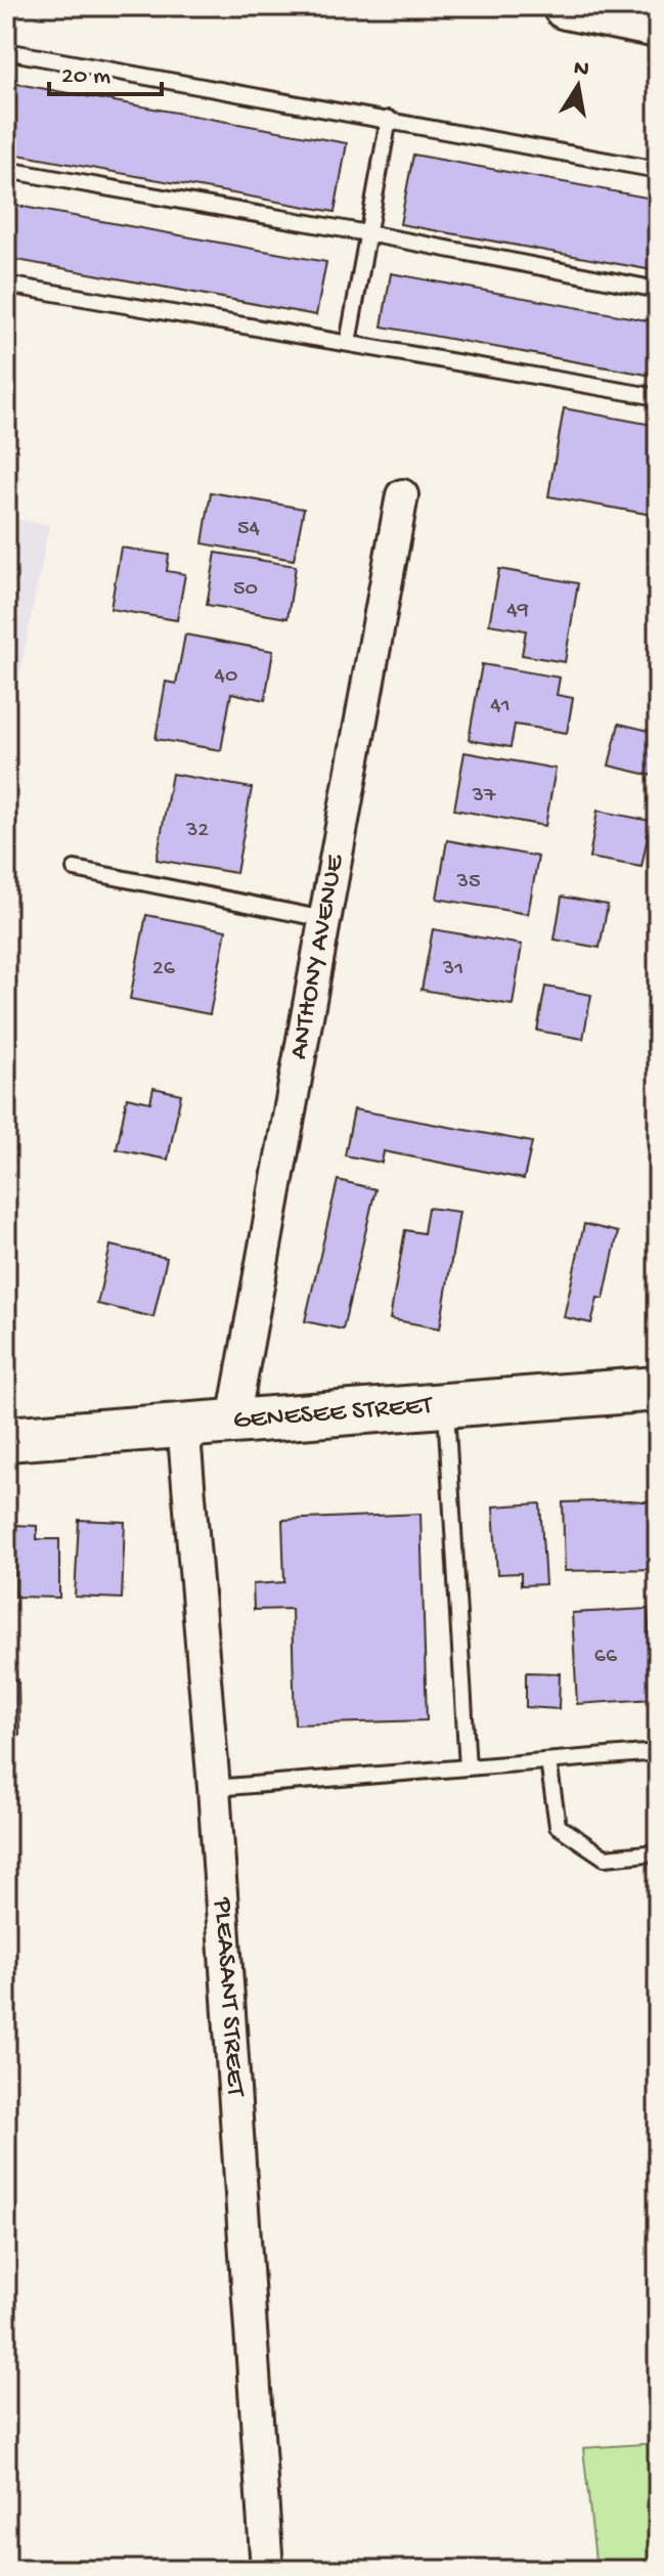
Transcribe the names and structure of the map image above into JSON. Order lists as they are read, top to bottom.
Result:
{
  "streets": {
    "main road": ["GENESEE STREET"],
    "street": ["ANTHONY AVENUE", "PLEASANT STREET"]
  },
  "crossings": [
    ["ANTHONY AVENUE", "GENESEE STREET"],
    ["GENESEE STREET", "PLEASANT STREET"]
  ],
  "house_numbers": [
    "54",
    "50",
    "49",
    "40",
    "41",
    "37",
    "32",
    "35",
    "26",
    "31",
    "66"
  ],
  "scale_bar": "20 m",
  "north": "top"
}
